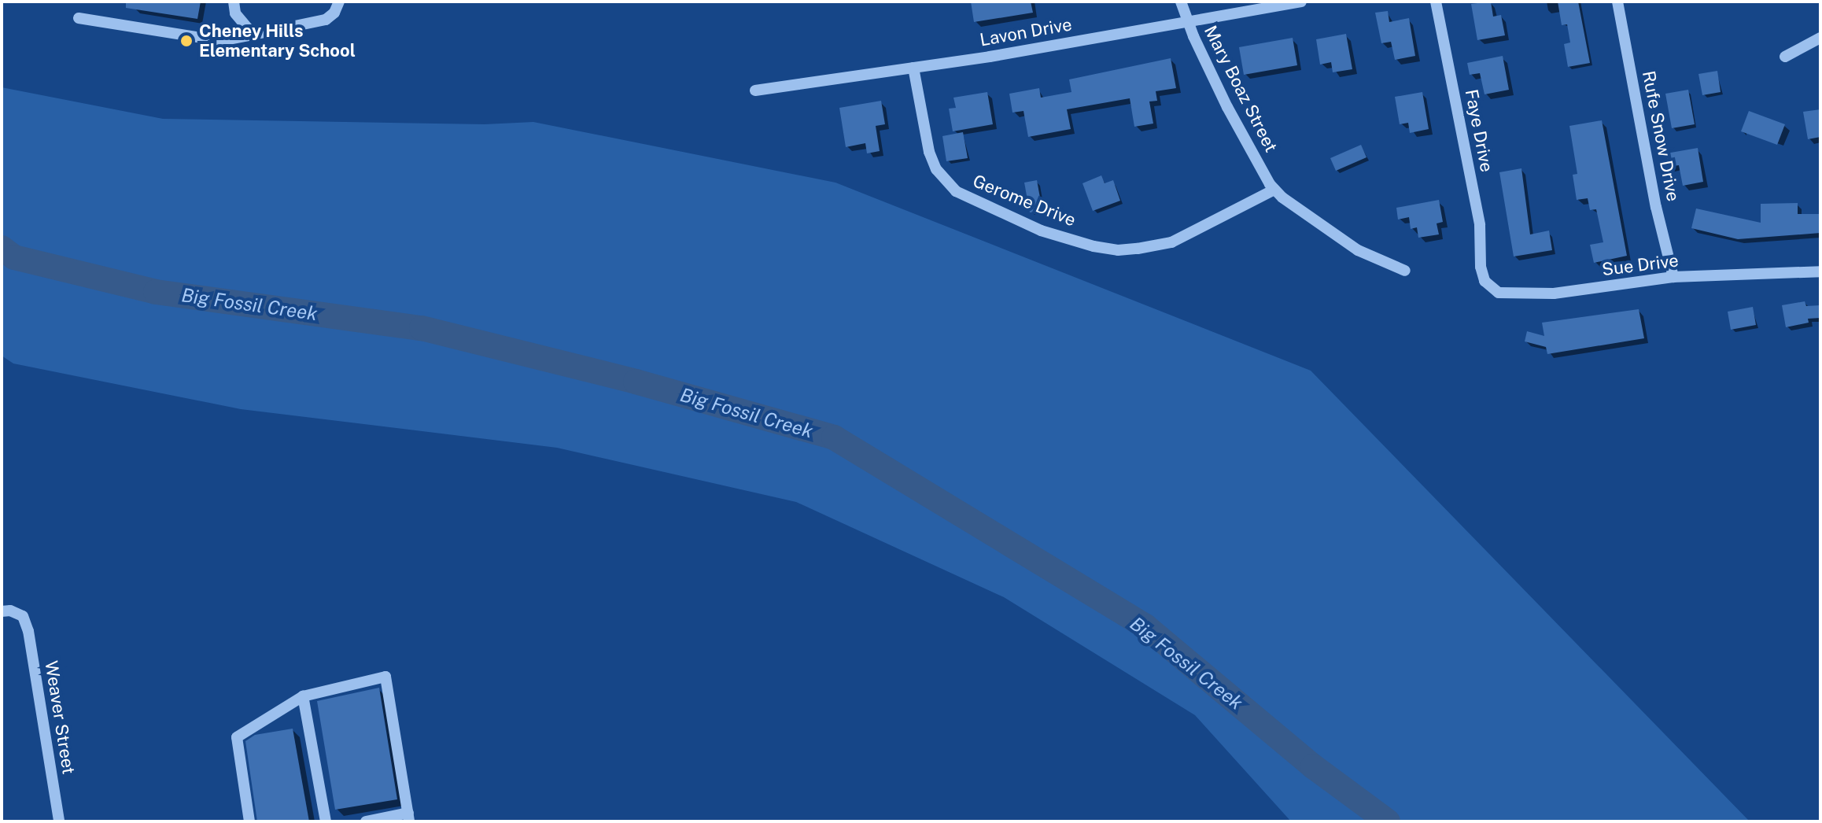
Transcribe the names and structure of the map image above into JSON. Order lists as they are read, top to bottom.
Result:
{
  "streets": {
    "street": [
      "Lavon Drive",
      "Mary Boaz Street",
      "Faye Drive",
      "Rufe Snow Drive",
      "Gerome Drive",
      "Sue Drive",
      "Weaver Street"
    ]
  },
  "crossings": [
    ["Lavon Drive", "Mary Boaz Street"],
    ["Lavon Drive", "Gerome Drive"],
    ["Mary Boaz Street", "Gerome Drive"],
    ["Faye Drive", "Sue Drive"],
    ["Rufe Snow Drive", "Sue Drive"]
  ],
  "water": ["Big Fossil Creek"],
  "places": ["Cheney Hills Elementary School"]
}
